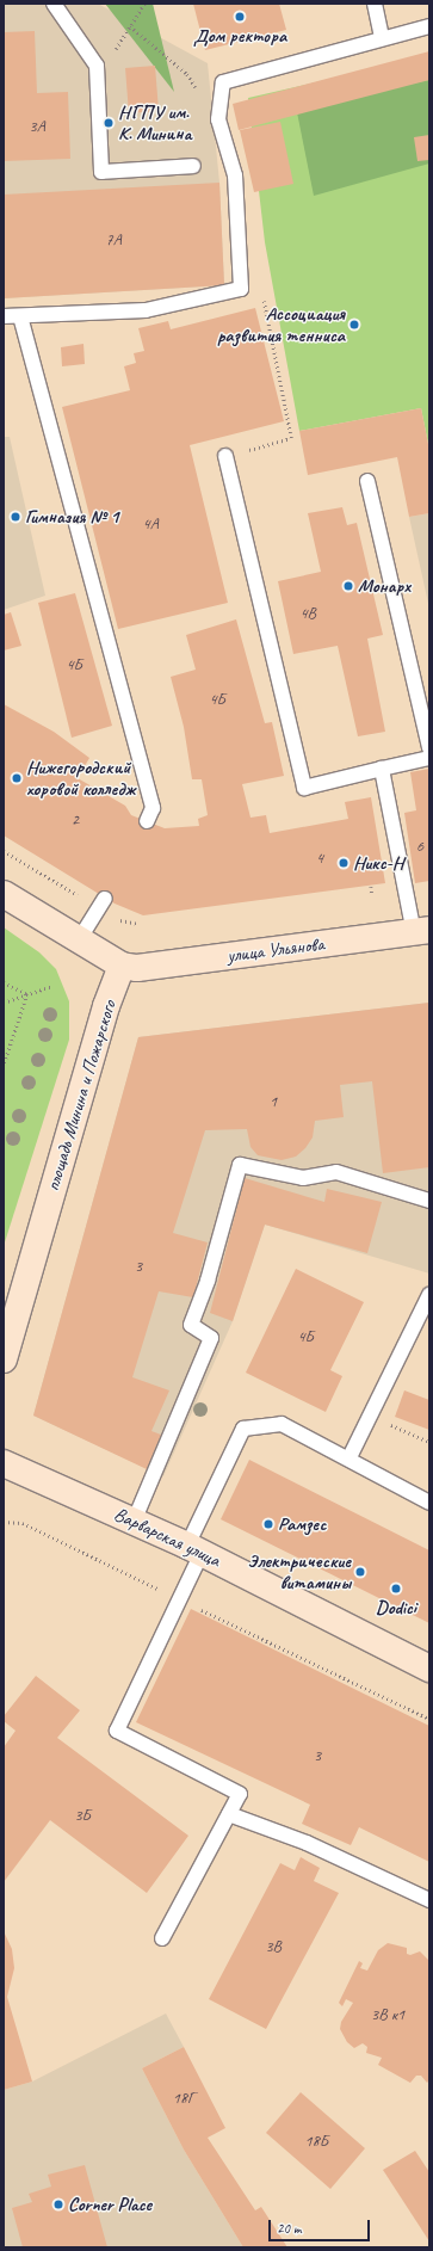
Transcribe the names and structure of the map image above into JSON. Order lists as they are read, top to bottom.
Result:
{
  "streets": {
    "street": ["улица Ульянова", "площадь Минина и Пожарского", "Варварская улица"]
  },
  "crossings": [
    ["улица Ульянова", "площадь Минина и Пожарского"]
  ],
  "places": [
    "Дом ректора",
    "НГПУ им. К. Минина",
    "Ассоциация развития тенниса",
    "Гимназия № 1",
    "Монарх",
    "Нижегородский хоровой колледж",
    "Никс-Н",
    "Рамзес",
    "Электрические витамины",
    "Dodici",
    "Corner Place"
  ],
  "house_numbers": [
    "3А",
    "7А",
    "4А",
    "4В",
    "4Б",
    "4Б",
    "2",
    "6",
    "4",
    "1",
    "3",
    "4Б",
    "3",
    "3Б",
    "3В",
    "3В к1",
    "18Г",
    "18Б"
  ],
  "scale_bar": "20 m"
}
